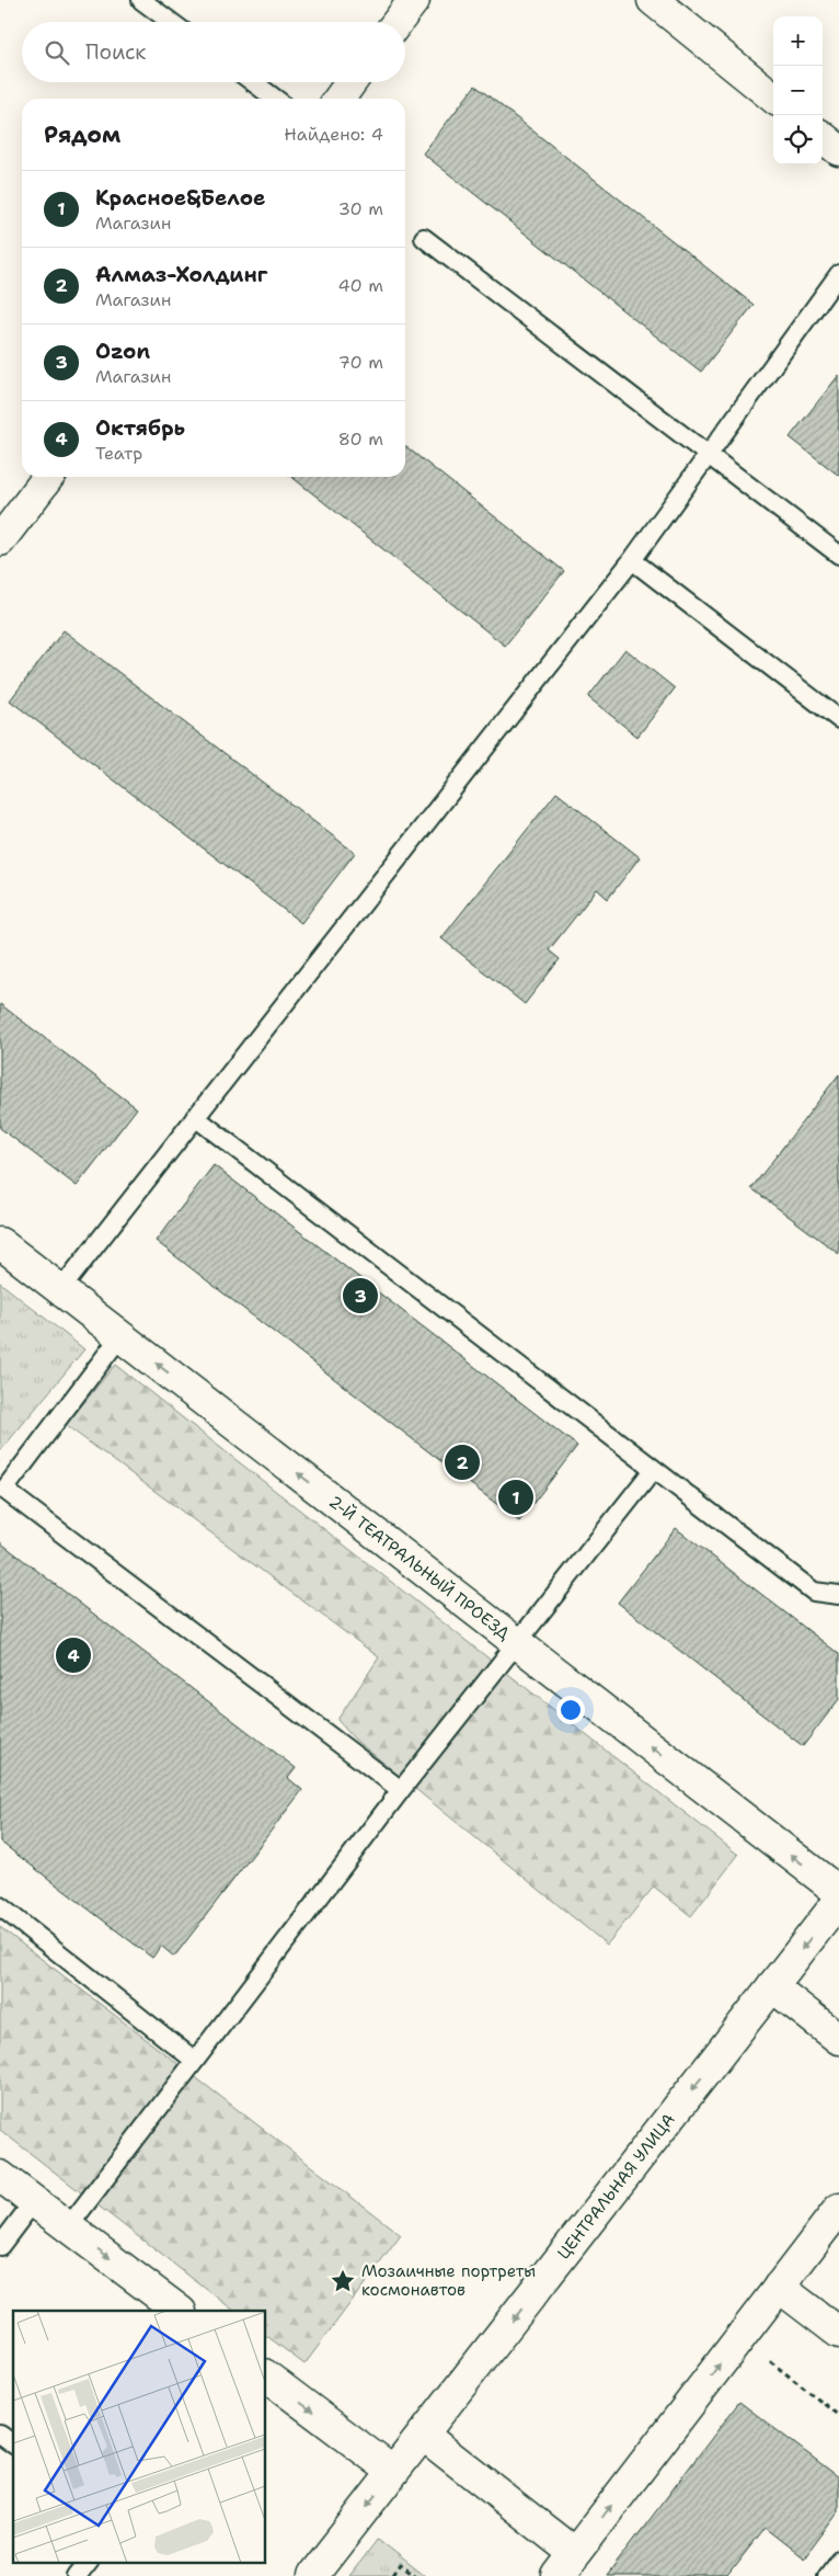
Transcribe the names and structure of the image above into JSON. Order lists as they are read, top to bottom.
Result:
{
  "streets": {
    "street": ["2-Й ТЕАТРАЛЬНЫЙ ПРОЕЗД", "ЦЕНТРАЛЬНАЯ УЛИЦА"]
  },
  "one_way": ["2-Й ТЕАТРАЛЬНЫЙ ПРОЕЗД"],
  "places": {
    "place": ["Мозаичные портреты космонавтов"]
  },
  "page": {
    "map_buttons": ["+", "−"],
    "search": "Поиск",
    "heading": ["Рядом", "Найдено: 4"],
    "list": [
      {
        "mark": "1",
        "name": "Красное&Белое",
        "note": "Магазин",
        "value": "30 m"
      },
      {
        "mark": "2",
        "name": "Алмаз-Холдинг",
        "note": "Магазин",
        "value": "40 m"
      },
      {
        "mark": "3",
        "name": "Ozon",
        "note": "Магазин",
        "value": "70 m"
      },
      {
        "mark": "4",
        "name": "Октябрь",
        "note": "Театр",
        "value": "80 m"
      }
    ],
    "pins": [
      "3",
      "2",
      "1",
      "4"
    ]
  }
}
